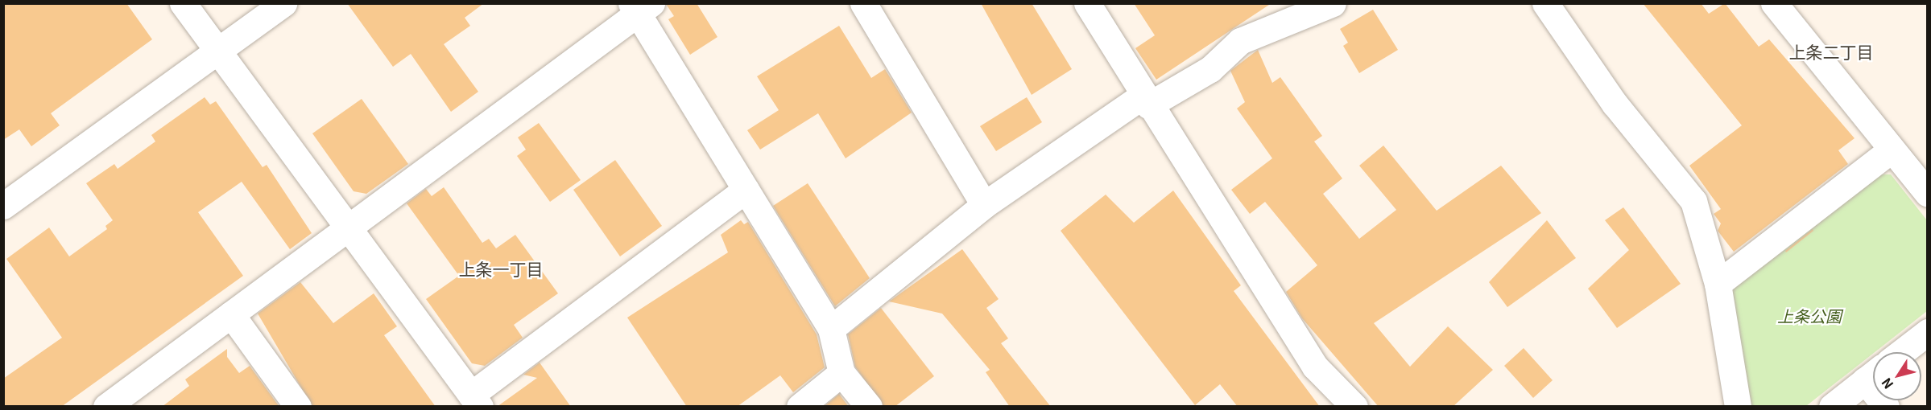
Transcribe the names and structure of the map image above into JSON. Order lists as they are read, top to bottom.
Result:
{
  "districts": ["上条二丁目", "上条一丁目"],
  "parks": ["上条公園"],
  "north": "bottom left"
}
